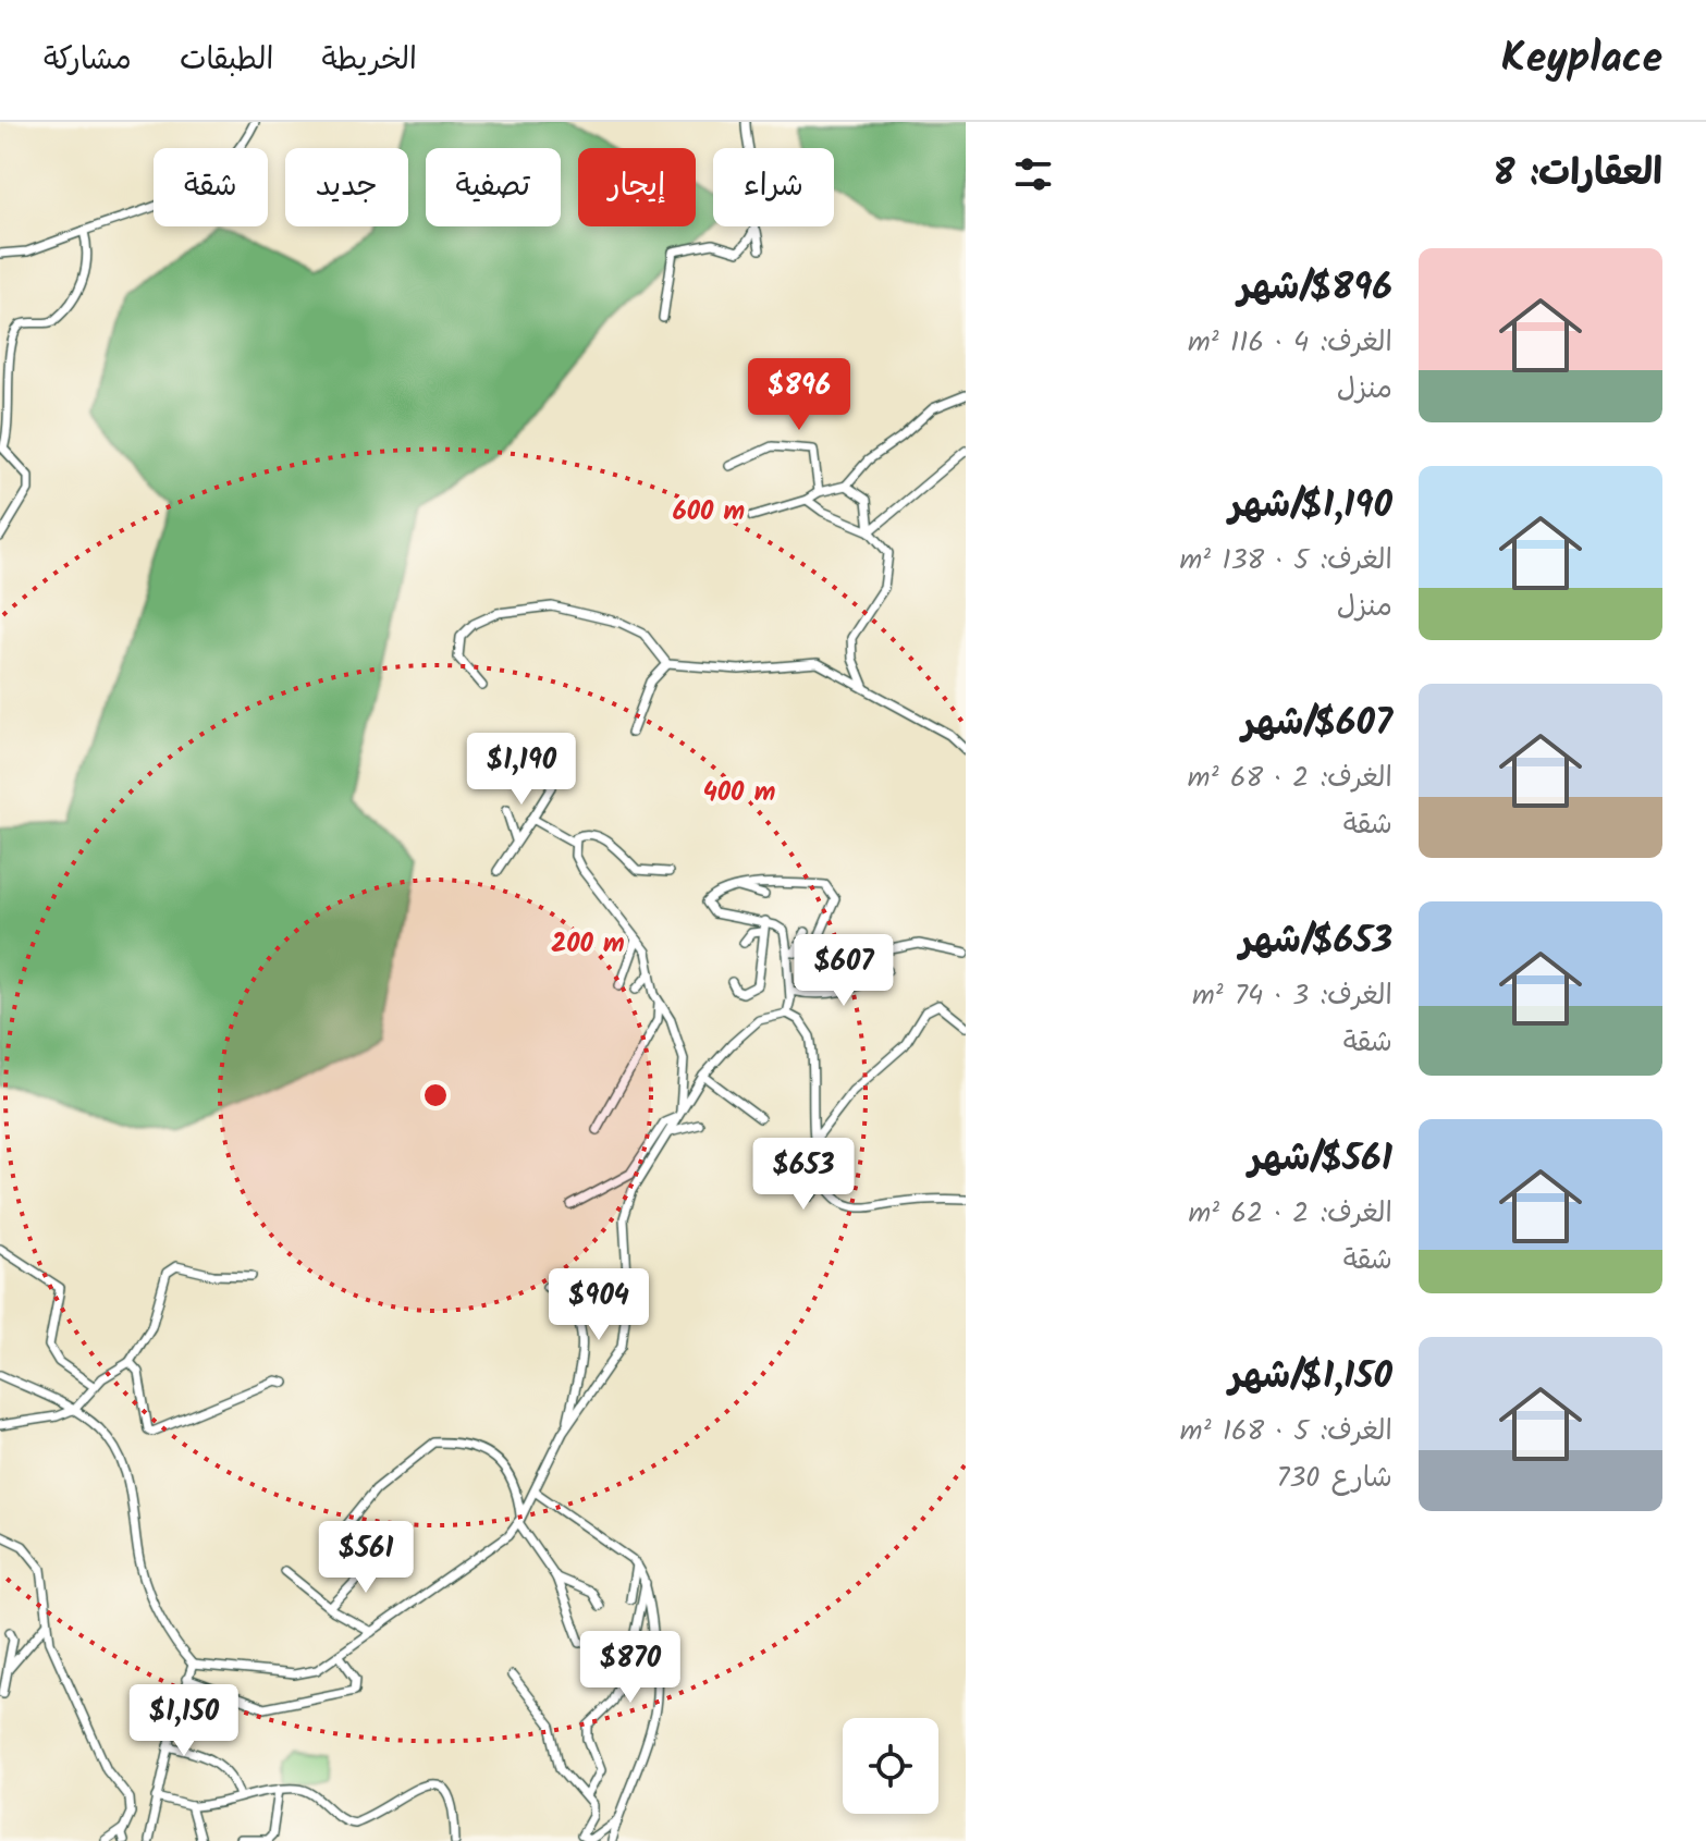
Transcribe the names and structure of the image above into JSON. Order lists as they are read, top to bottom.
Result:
{
  "page": {
    "header": "Keyplace",
    "nav": ["الخريطة", "الطبقات", "مشاركة"],
    "heading": "العقارات: 8",
    "chip": [
      "شراء",
      "إيجار",
      "تصفية",
      "جديد",
      "شقة"
    ],
    "list": [
      {
        "name": "$896/شهر",
        "note": "الغرف: 4 · 116 m² · منزل"
      },
      {
        "name": "$1,190/شهر",
        "note": "الغرف: 5 · 138 m² · منزل"
      },
      {
        "name": "$607/شهر",
        "note": "الغرف: 2 · 68 m² · شقة"
      },
      {
        "name": "$653/شهر",
        "note": "الغرف: 3 · 74 m² · شقة"
      },
      {
        "name": "$561/شهر",
        "note": "الغرف: 2 · 62 m² · شقة"
      },
      {
        "name": "$1,150/شهر",
        "note": "الغرف: 5 · 168 m² · شارع 730"
      }
    ],
    "price": [
      "$896",
      "$1,190",
      "$607",
      "$653",
      "$904",
      "$561",
      "$870",
      "$1,150"
    ]
  },
  "rings": ["600 m", "400 m", "200 m"]
}
